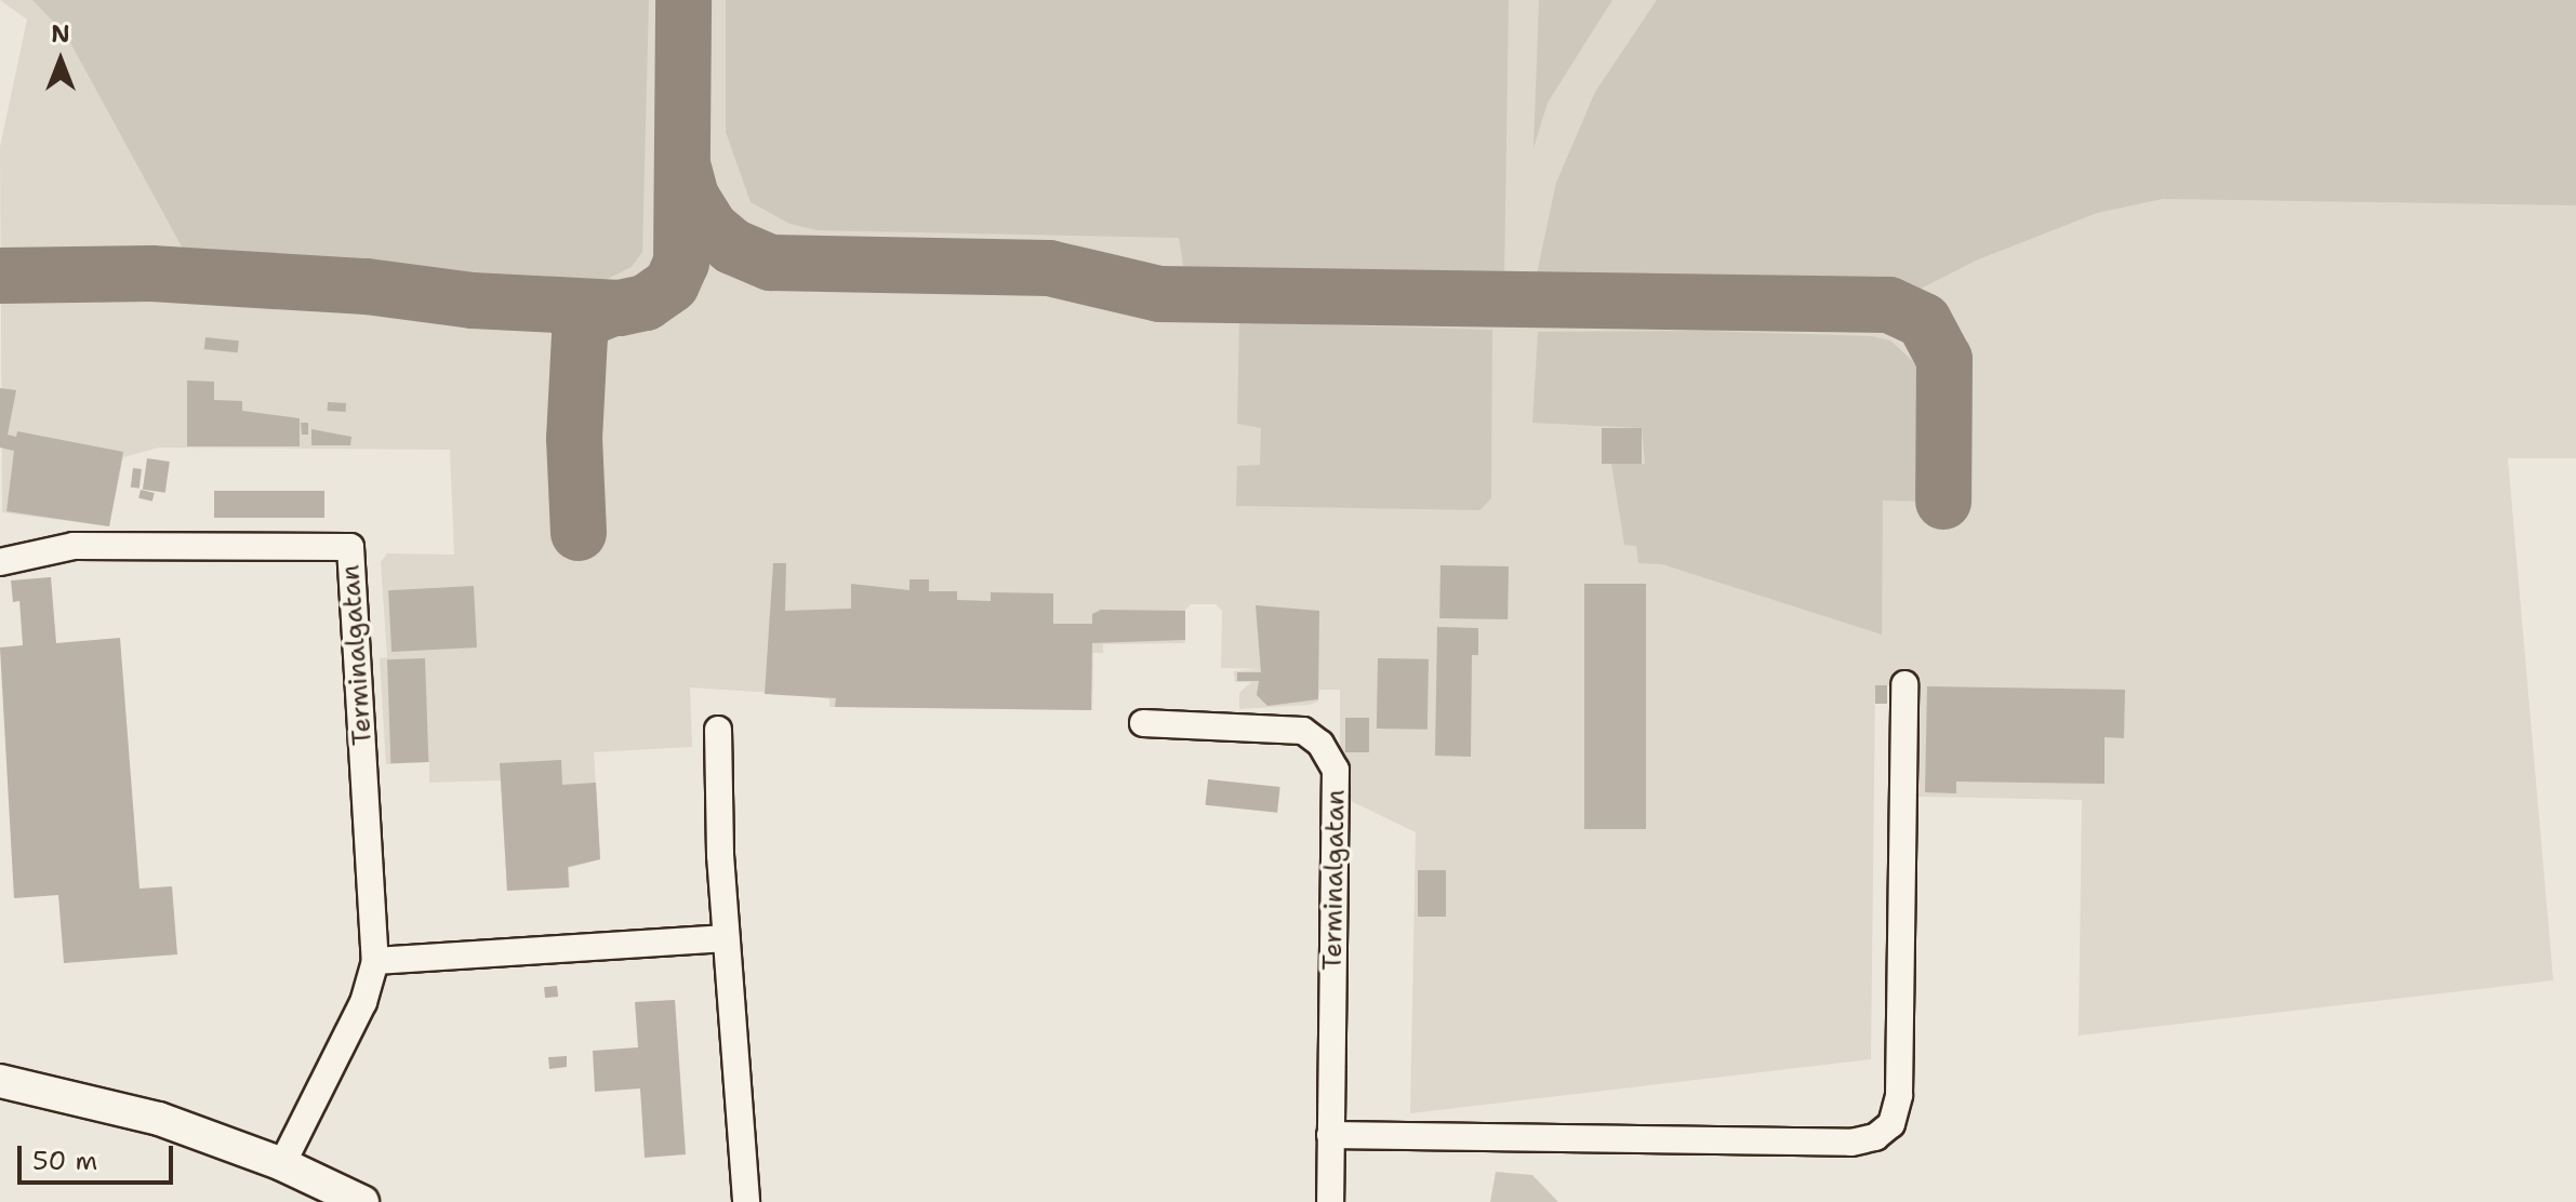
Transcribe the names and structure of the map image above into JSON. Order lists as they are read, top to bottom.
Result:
{
  "streets": {
    "street": ["Terminalgatan"]
  },
  "scale_bar": "50 m",
  "north": "top"
}
